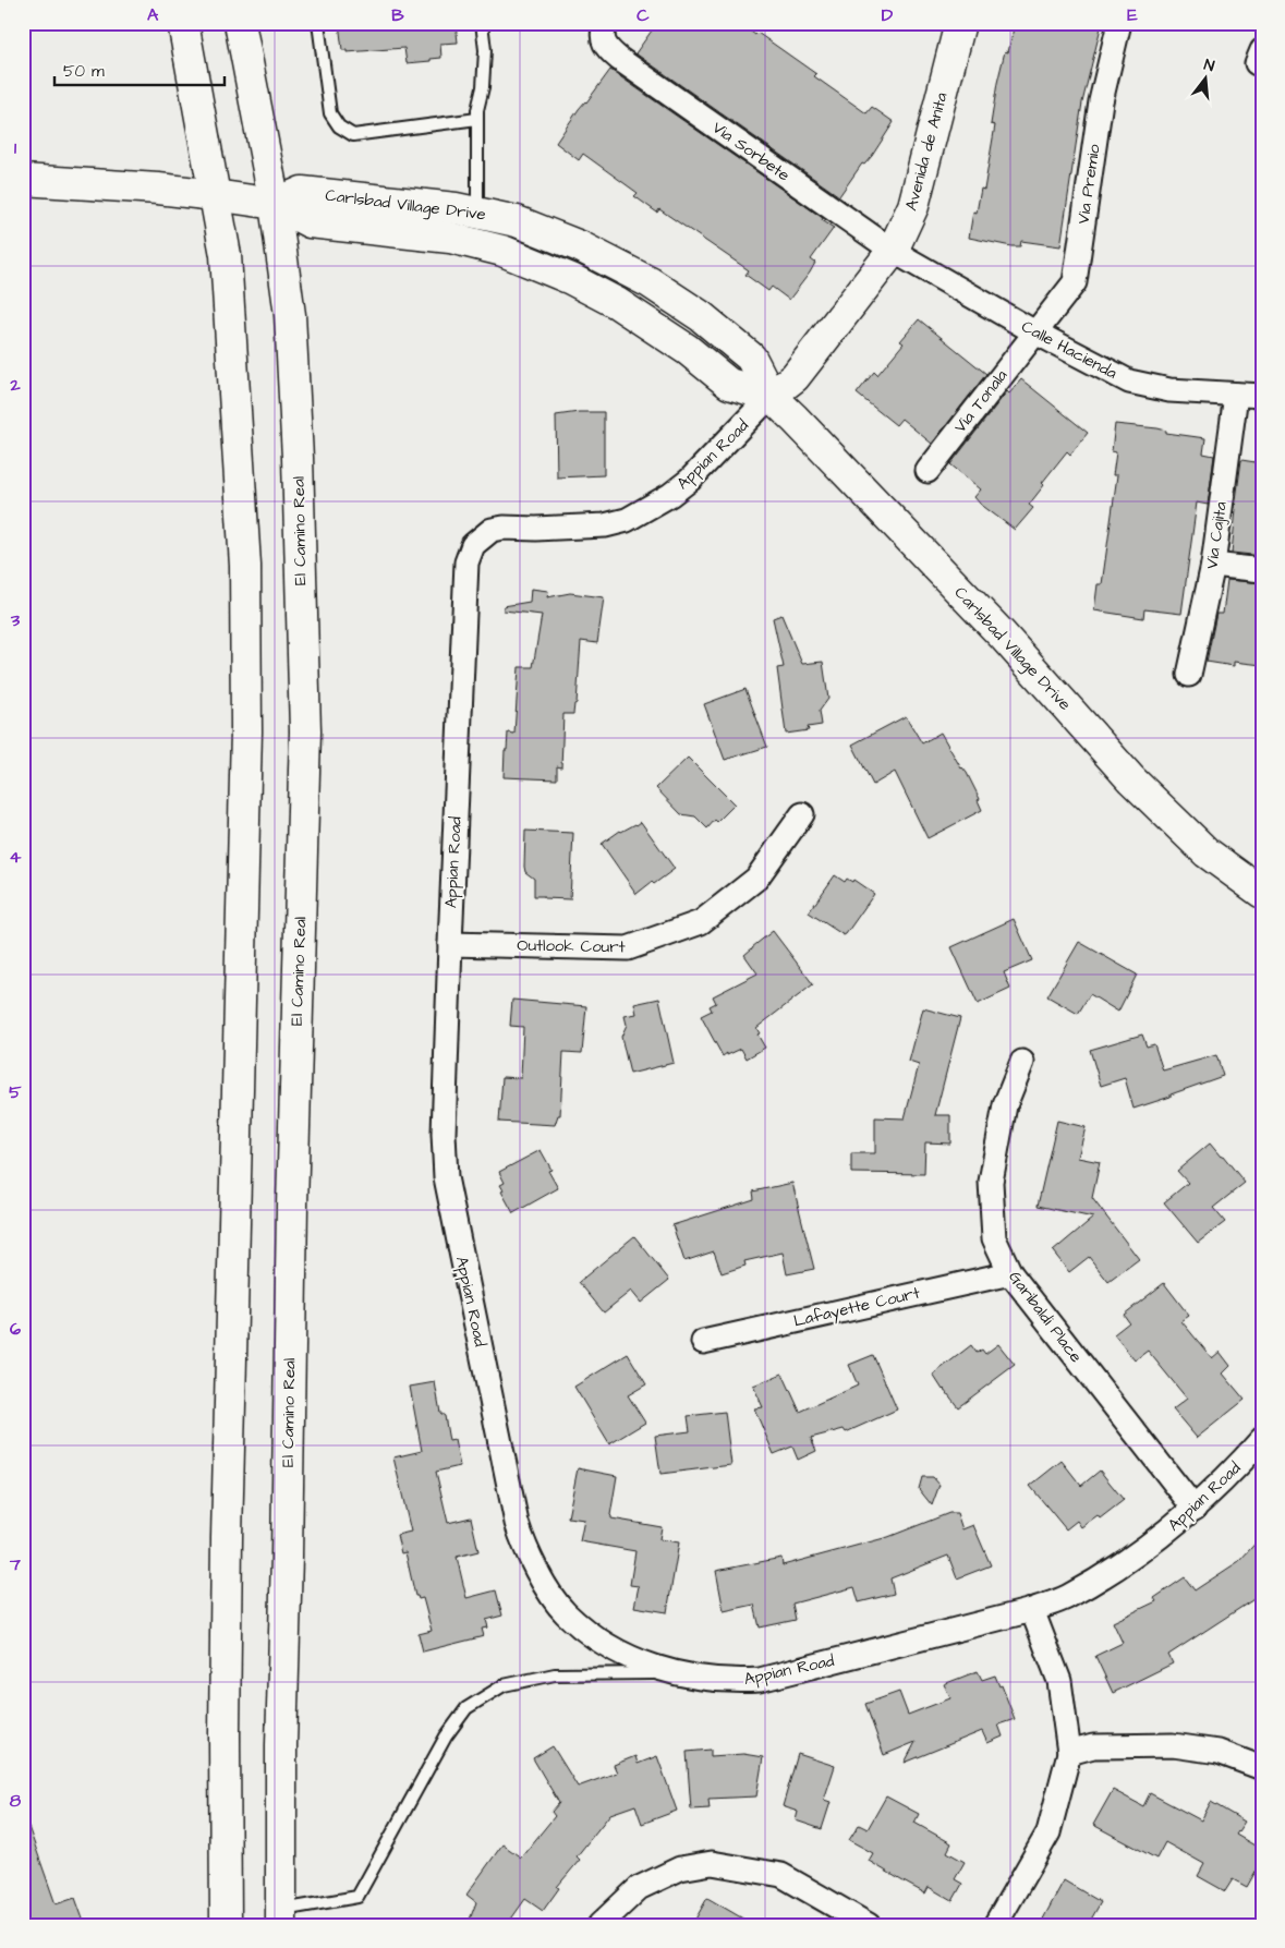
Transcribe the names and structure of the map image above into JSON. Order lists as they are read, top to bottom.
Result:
{
  "streets": {
    "main road": ["Avenida de Anita", "Carlsbad Village Drive", "El Camino Real"],
    "street": [
      "Via Sorbete",
      "Via Premio",
      "Calle Hacienda",
      "Via Tonala",
      "Appian Road",
      "Via Cajita",
      "Outlook Court",
      "Lafayette Court",
      "Garibaldi Place"
    ]
  },
  "crossings": [
    ["Via Sorbete", "Avenida de Anita"],
    ["Via Sorbete", "Calle Hacienda"],
    ["Avenida de Anita", "Carlsbad Village Drive"],
    ["Avenida de Anita", "Calle Hacienda"],
    ["Avenida de Anita", "Appian Road"],
    ["Via Premio", "Calle Hacienda"],
    ["Via Premio", "Via Tonala"],
    ["Carlsbad Village Drive", "Appian Road"],
    ["Carlsbad Village Drive", "El Camino Real"],
    ["Calle Hacienda", "Via Tonala"],
    ["Calle Hacienda", "Via Cajita"],
    ["Appian Road", "Outlook Court"],
    ["Appian Road", "Garibaldi Place"],
    ["Lafayette Court", "Garibaldi Place"]
  ],
  "scale_bar": "50 m",
  "north": "top",
  "grid": {
    "columns": [
      "A",
      "B",
      "C",
      "D",
      "E"
    ],
    "rows": [
      "1",
      "2",
      "3",
      "4",
      "5",
      "6",
      "7",
      "8"
    ]
  }
}
